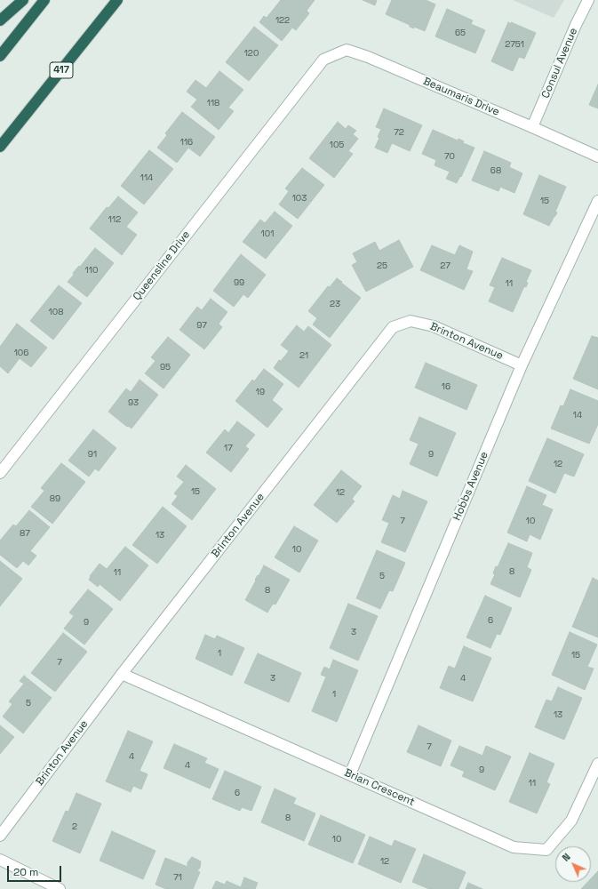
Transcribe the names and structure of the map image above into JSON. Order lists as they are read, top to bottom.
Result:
{
  "streets": {
    "highway": ["417"],
    "street": [
      "Consul Avenue",
      "Beaumaris Drive",
      "Queensline Drive",
      "Brinton Avenue",
      "Hobbs Avenue",
      "Brian Crescent"
    ]
  },
  "crossings": [
    ["Consul Avenue", "Beaumaris Drive"],
    ["Beaumaris Drive", "Queensline Drive"],
    ["Brinton Avenue", "Hobbs Avenue"],
    ["Brinton Avenue", "Brian Crescent"],
    ["Hobbs Avenue", "Brian Crescent"]
  ],
  "house_numbers": [
    "122",
    "65",
    "2751",
    "120",
    "118",
    "72",
    "116",
    "105",
    "70",
    "68",
    "114",
    "103",
    "15",
    "112",
    "101",
    "25",
    "27",
    "110",
    "99",
    "11",
    "23",
    "108",
    "97",
    "106",
    "21",
    "95",
    "16",
    "19",
    "93",
    "14",
    "17",
    "91",
    "9",
    "12",
    "15",
    "12",
    "89",
    "7",
    "10",
    "87",
    "13",
    "10",
    "8",
    "11",
    "5",
    "8",
    "6",
    "9",
    "3",
    "1",
    "15",
    "7",
    "3",
    "4",
    "1",
    "5",
    "13",
    "7",
    "4",
    "4",
    "9",
    "11",
    "6",
    "8",
    "2",
    "10",
    "12",
    "71"
  ],
  "scale_bar": "20 m",
  "north": "top left"
}
